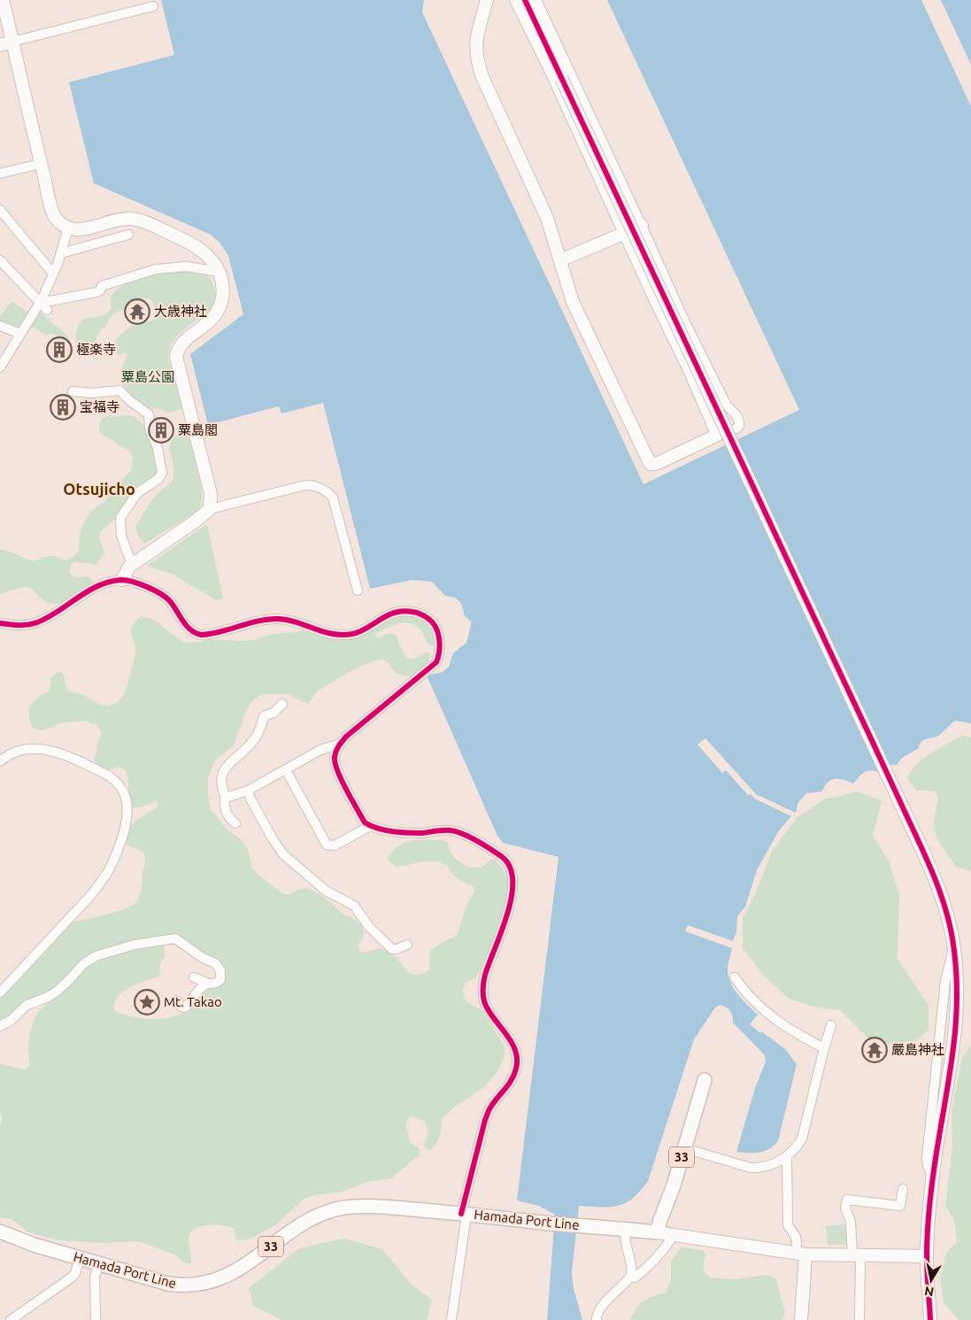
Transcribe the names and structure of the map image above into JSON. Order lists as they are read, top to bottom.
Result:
{
  "streets": {
    "main road": ["33", "Hamada Port Line"]
  },
  "crossings": [
    ["33", "Hamada Port Line"]
  ],
  "districts": ["Otsujicho"],
  "parks": ["粟島公園"],
  "places": {
    "temple": ["大歳神社", "嚴島神社"],
    "building": ["極楽寺", "宝福寺", "粟島閣"],
    "place": ["Mt. Takao"]
  },
  "north": "bottom"
}
